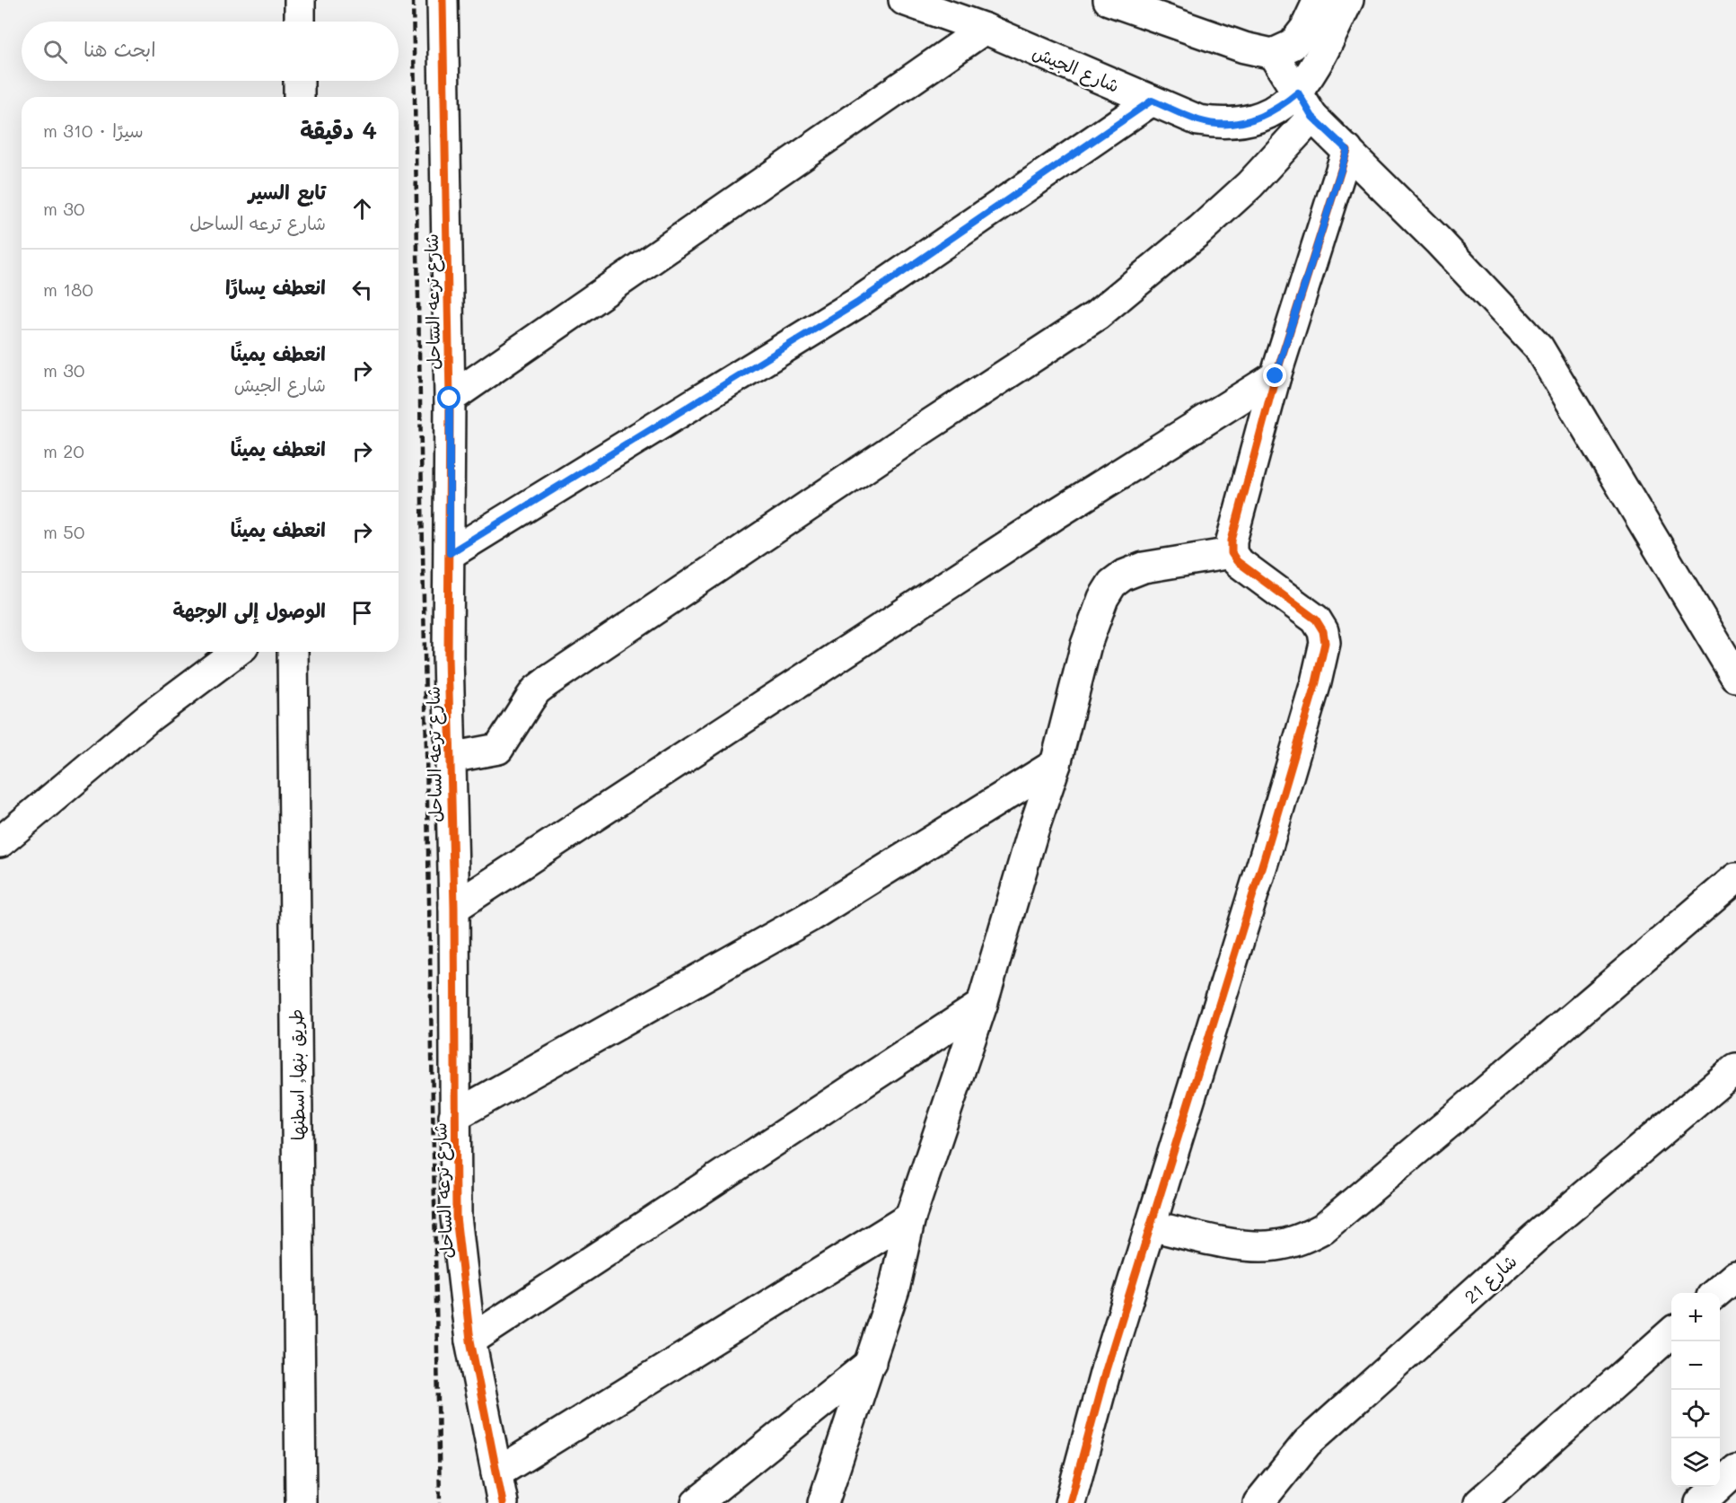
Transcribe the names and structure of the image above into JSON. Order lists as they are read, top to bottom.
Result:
{
  "streets": {
    "street": [
      "شارع الجيش",
      "شارع ترعه الساحل",
      "طريق بنها, اسطنها",
      "شارع 21"
    ]
  },
  "page": {
    "search": "ابحث هنا",
    "heading": ["4 دقيقة", "سيرًا · 310 m"],
    "list": [
      ["تابع السير", "شارع ترعه الساحل", "30 m"],
      ["انعطف يسارًا", "180 m"],
      ["انعطف يمينًا", "شارع الجيش", "30 m"],
      ["انعطف يمينًا", "20 m"],
      ["انعطف يمينًا", "50 m"],
      "الوصول إلى الوجهة"
    ],
    "map_buttons": ["+", "−"]
  }
}
